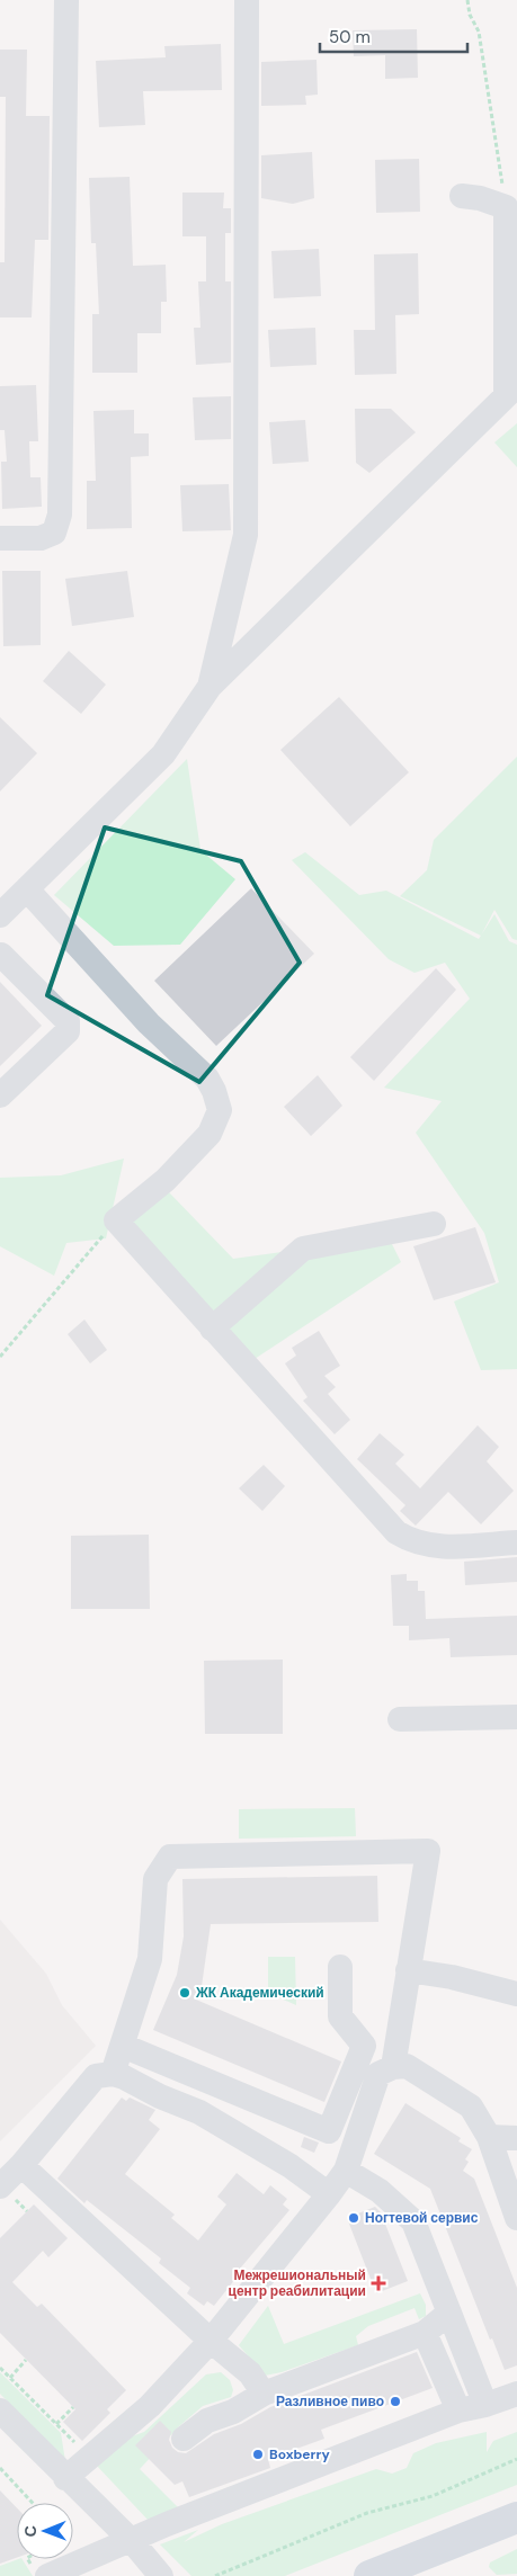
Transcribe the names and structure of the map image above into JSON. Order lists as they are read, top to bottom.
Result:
{
  "places": {
    "other": [
      "ЖК Академический",
      "Ногтевой сервис",
      "Разливное пиво",
      "Boxberry"
    ],
    "health": ["Межрешиональный центр реабилитации"]
  },
  "scale_bar": "50 m",
  "north": "left"
}
